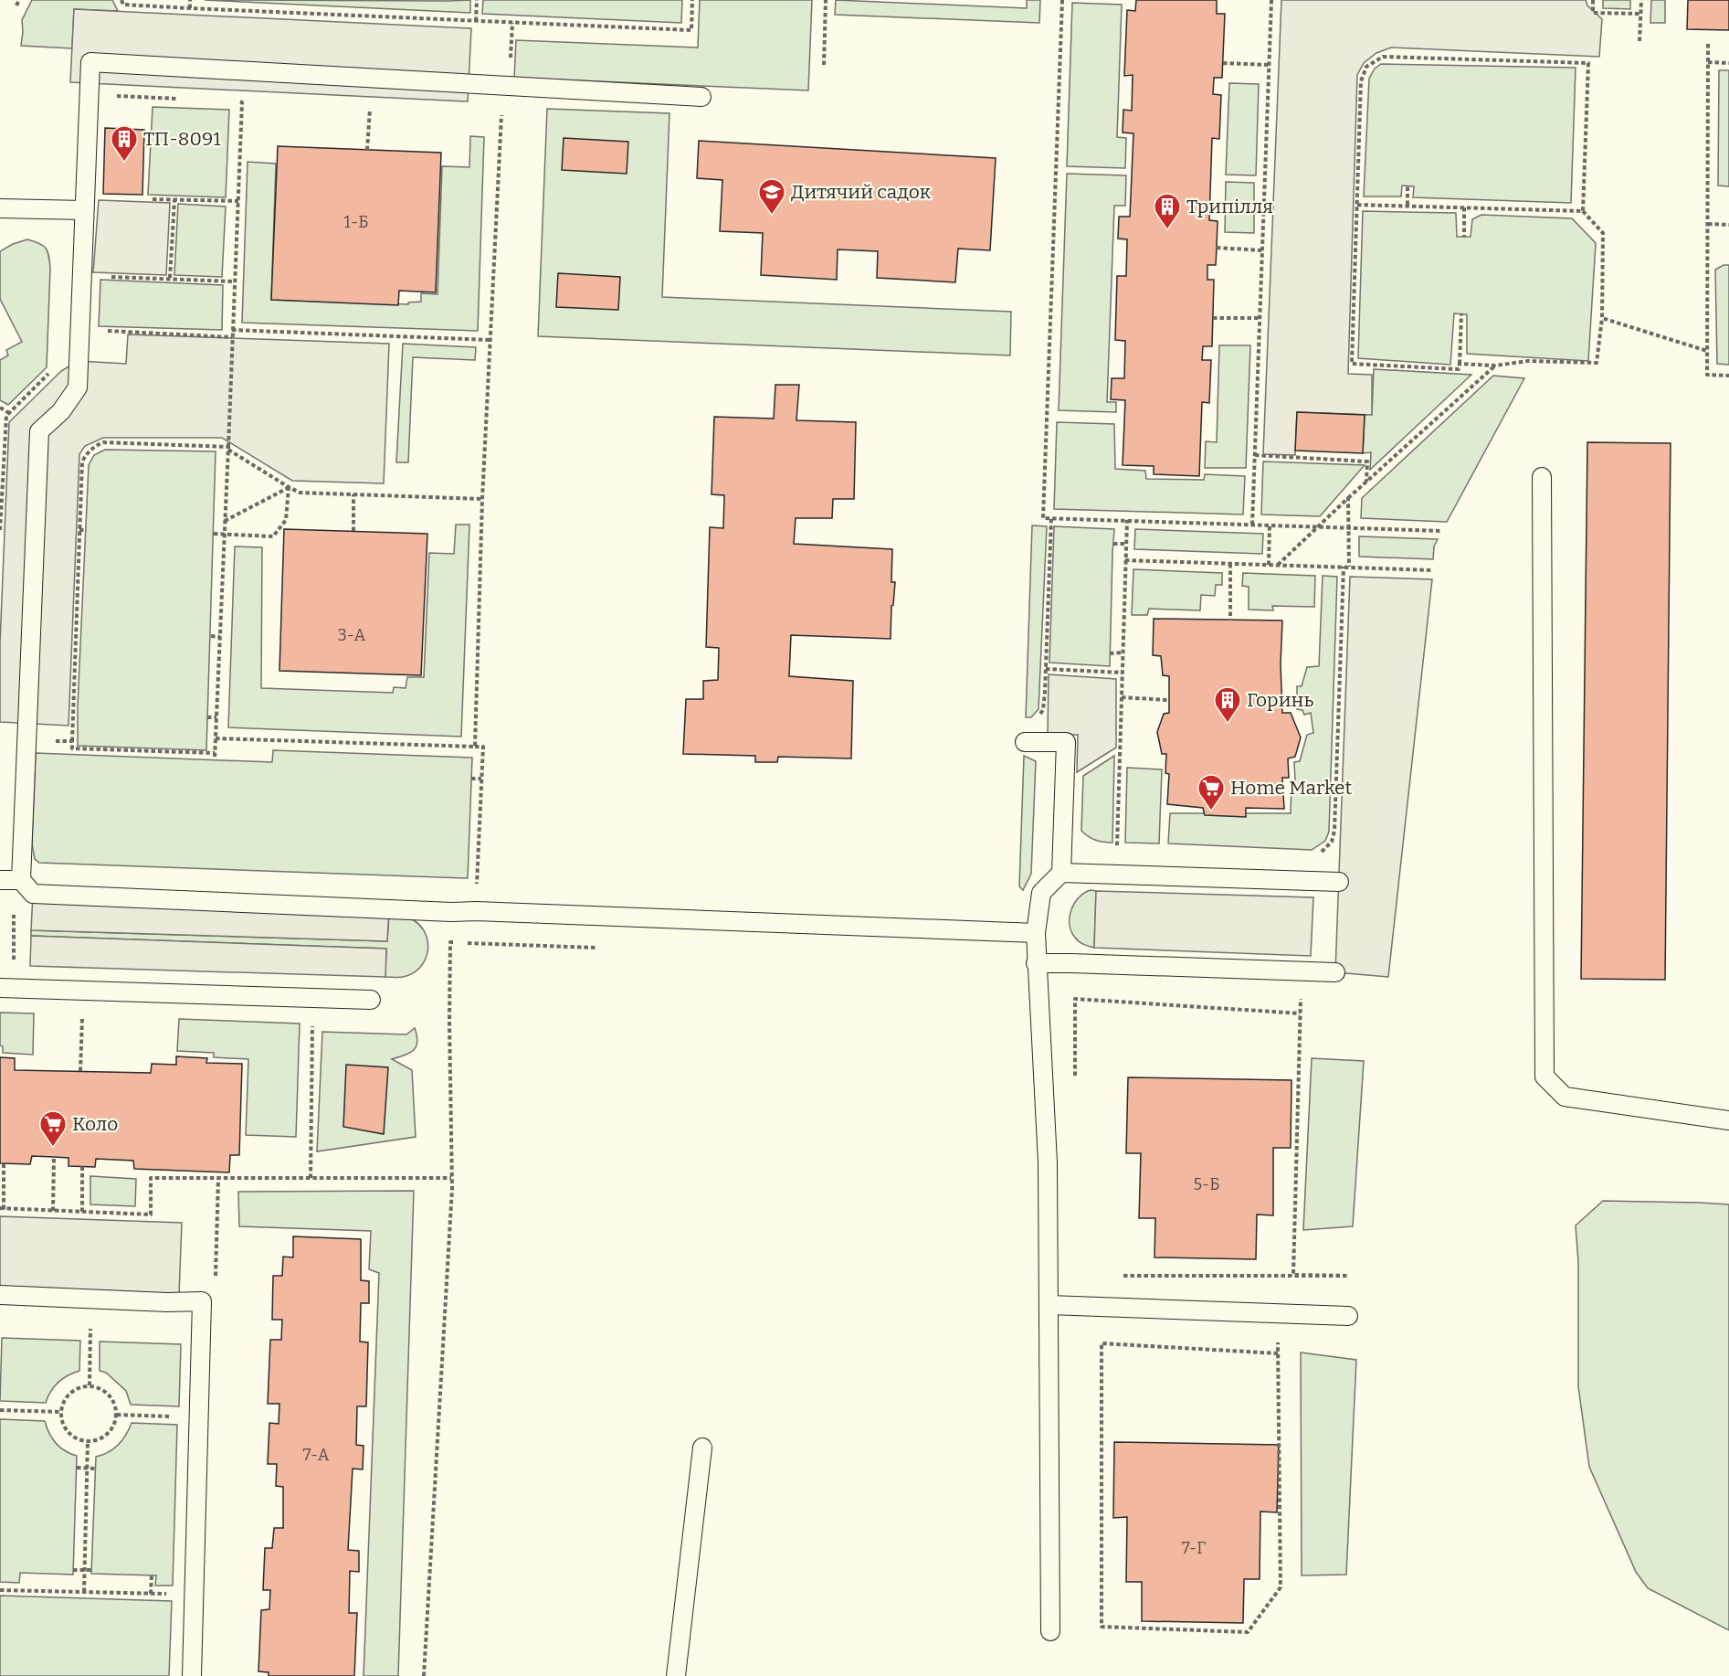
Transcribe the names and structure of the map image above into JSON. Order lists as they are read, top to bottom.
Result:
{
  "places": {
    "building": ["ТП-8091", "Трипілля", "Горинь"],
    "school or university": ["Дитячий садок"],
    "supermarket": ["Home Market", "Коло"]
  },
  "house_numbers": [
    "1-Б",
    "3-А",
    "5-Б",
    "7-А",
    "7-Г"
  ]
}
